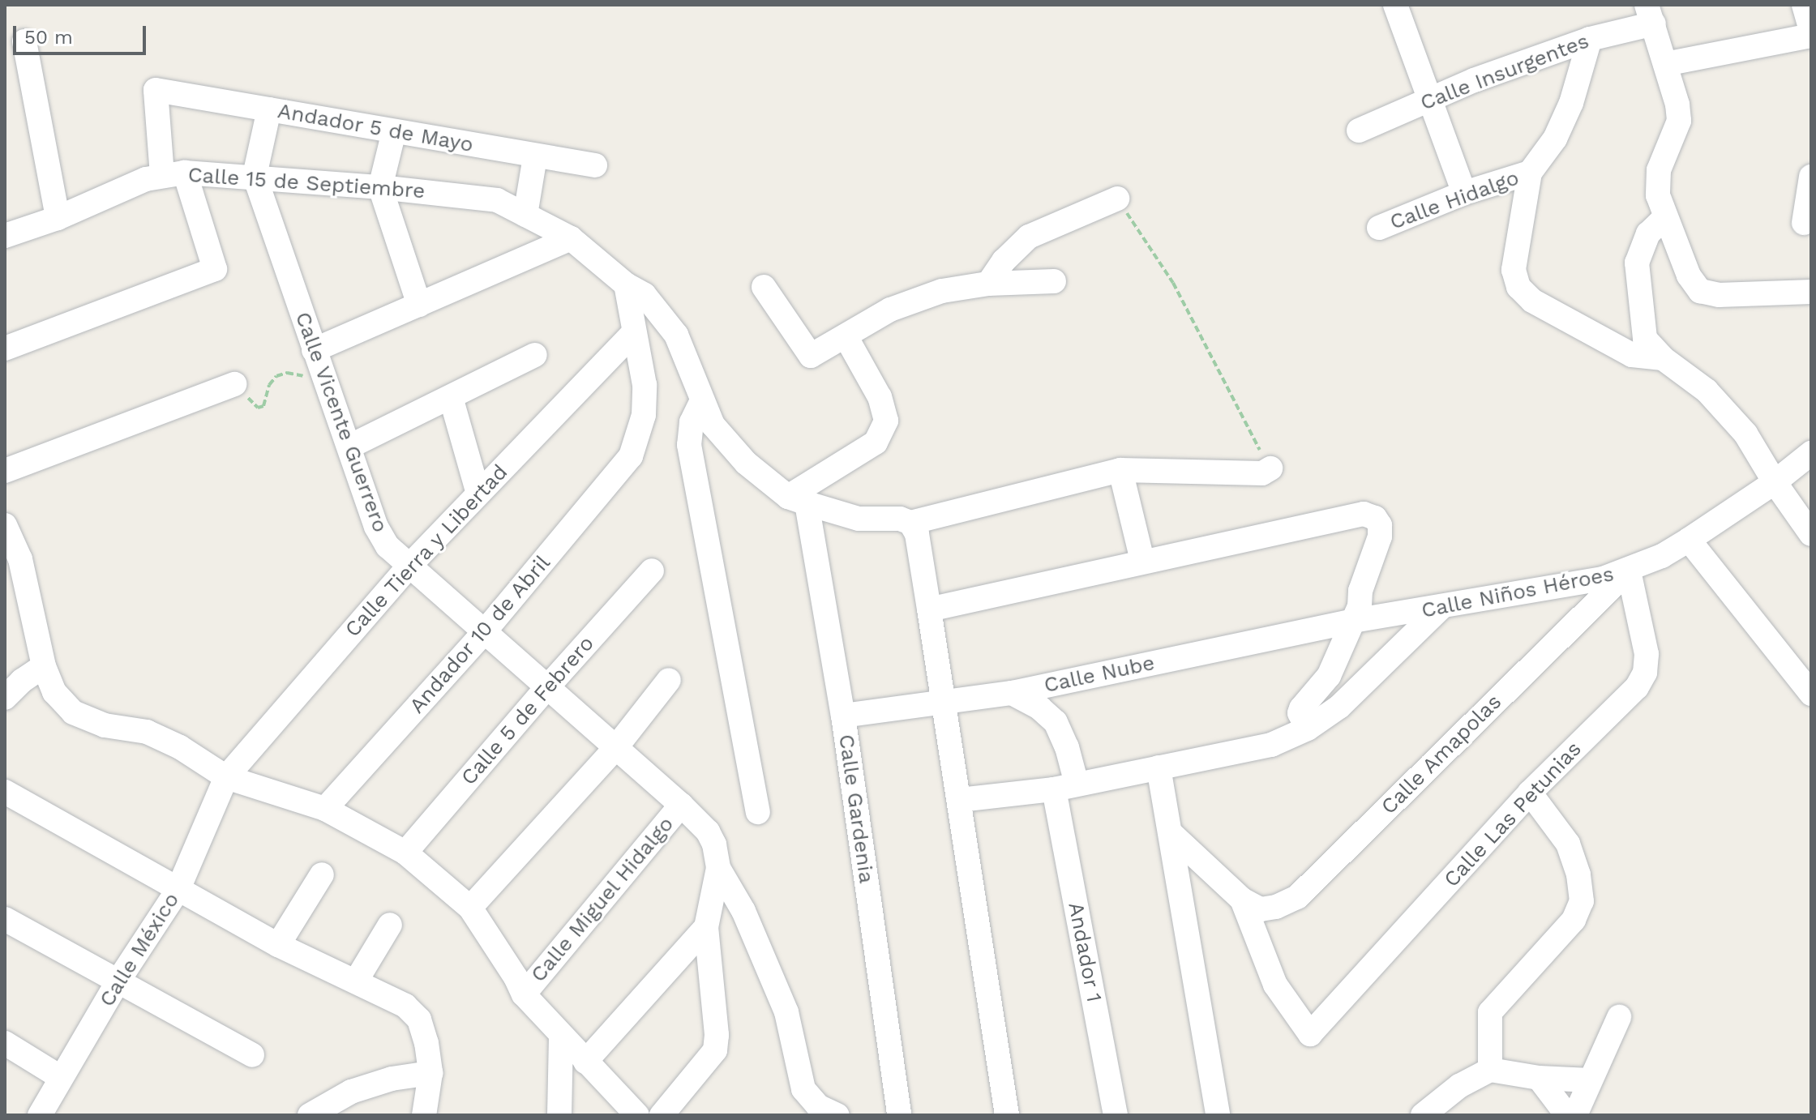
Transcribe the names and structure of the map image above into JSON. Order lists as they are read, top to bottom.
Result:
{
  "streets": {
    "street": [
      "Calle Insurgentes",
      "Andador 5 de Mayo",
      "Calle 15 de Septiembre",
      "Calle Hidalgo",
      "Calle Vicente Guerrero",
      "Calle Tierra y Libertad",
      "Calle Niños Héroes",
      "Andador 10 de Abril",
      "Calle Nube",
      "Calle 5 de Febrero",
      "Calle Amapolas",
      "Calle Gardenia",
      "Calle Las Petunias",
      "Calle Miguel Hidalgo",
      "Calle México",
      "Andador 1"
    ]
  },
  "crossings": [
    ["Andador 5 de Mayo", "Calle 15 de Septiembre"],
    ["Calle 15 de Septiembre", "Calle Vicente Guerrero"],
    ["Calle 15 de Septiembre", "Calle Gardenia"],
    ["Calle Vicente Guerrero", "Calle Tierra y Libertad"],
    ["Calle Vicente Guerrero", "Andador 10 de Abril"],
    ["Calle Vicente Guerrero", "Calle 5 de Febrero"],
    ["Calle Vicente Guerrero", "Calle Miguel Hidalgo"],
    ["Calle Tierra y Libertad", "Andador 10 de Abril"],
    ["Calle Tierra y Libertad", "Calle México"],
    ["Calle Niños Héroes", "Calle Nube"],
    ["Calle Niños Héroes", "Calle Amapolas"],
    ["Calle Niños Héroes", "Calle Las Petunias"],
    ["Calle Nube", "Calle Gardenia"],
    ["Calle Nube", "Andador 1"],
    ["Calle Amapolas", "Calle Las Petunias"]
  ],
  "scale_bar": "50 m"
}
